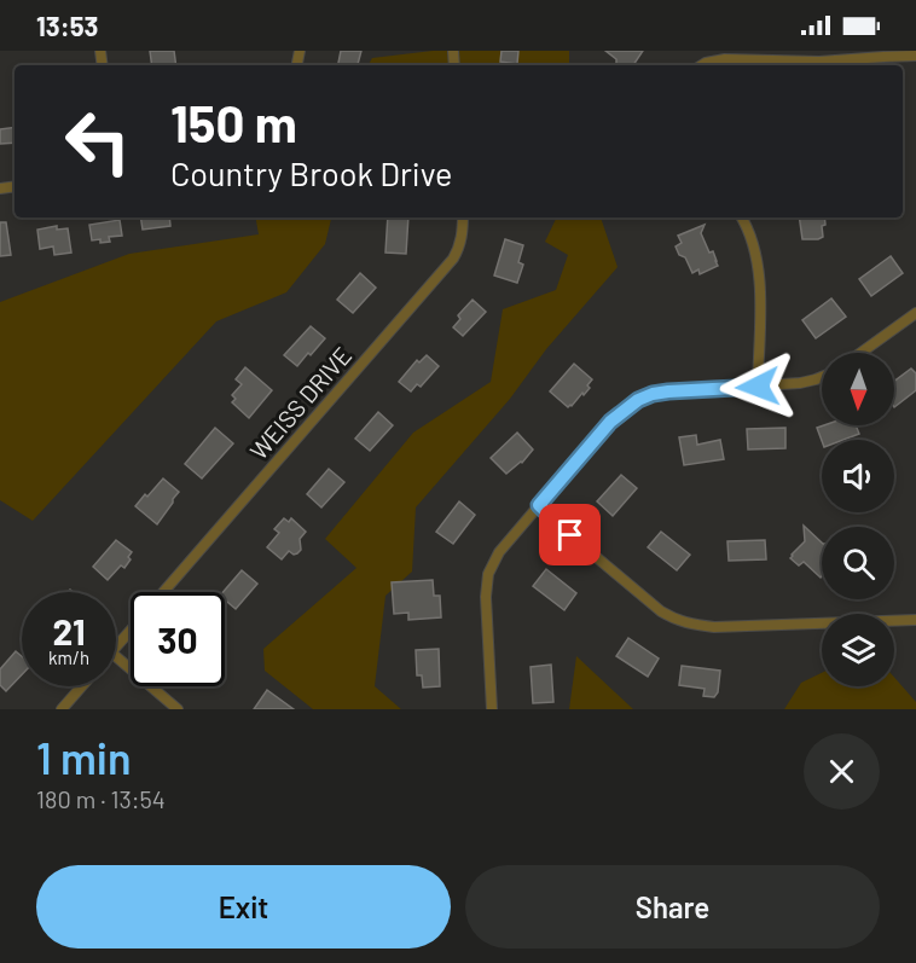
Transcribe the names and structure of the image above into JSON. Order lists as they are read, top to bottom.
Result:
{
  "streets": {
    "street": ["WEISS DRIVE"]
  },
  "north": "bottom",
  "page": {
    "status": "13:53",
    "turn": ["150 m", "Country Brook Drive"],
    "speed": "21 km/h",
    "limit": "30",
    "heading": ["1 min", "180 m · 13:54"],
    "buttons": ["Exit", "Share"]
  }
}
